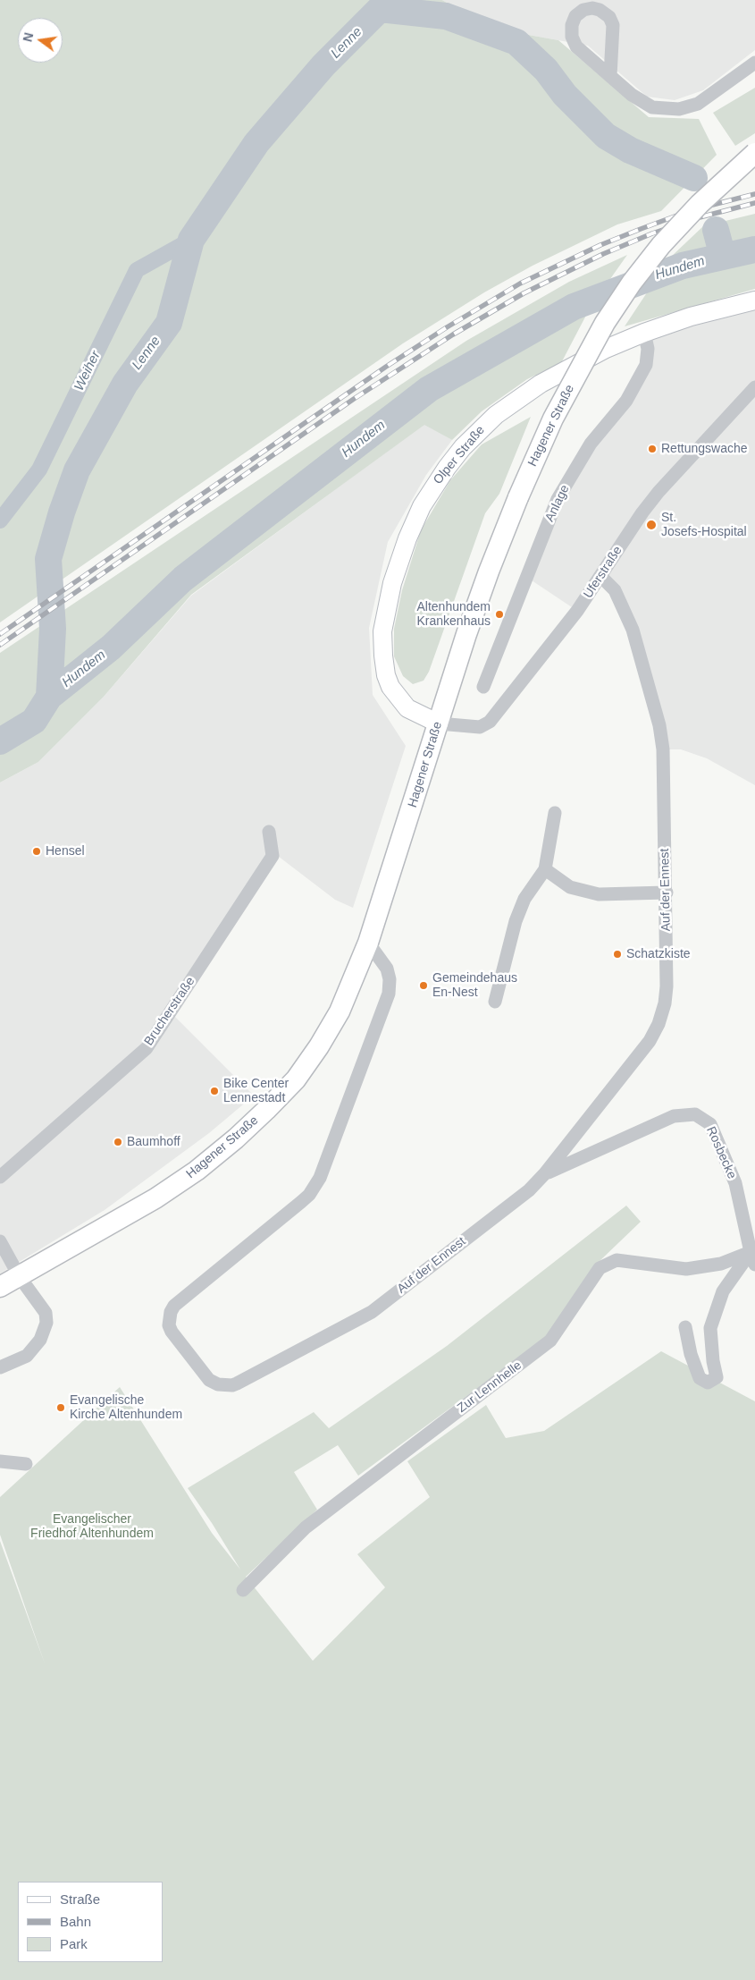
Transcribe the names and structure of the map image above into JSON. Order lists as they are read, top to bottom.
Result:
{
  "streets": {
    "main road": ["Hagener Straße", "Olper Straße"],
    "street": [
      "Anlage",
      "Uferstraße",
      "Auf der Ennest",
      "Brucherstraße",
      "Rosbecke",
      "Zur Lennhelle"
    ]
  },
  "crossings": [
    ["Hagener Straße", "Olper Straße"],
    ["Hagener Straße", "Uferstraße"],
    ["Hagener Straße", "Auf der Ennest"],
    ["Olper Straße", "Anlage"],
    ["Olper Straße", "Uferstraße"],
    ["Uferstraße", "Auf der Ennest"],
    ["Auf der Ennest", "Rosbecke"],
    ["Rosbecke", "Zur Lennhelle"]
  ],
  "water": ["Lenne", "Hundem", "Weiher"],
  "parks": ["Evangelischer Friedhof Altenhundem"],
  "places": [
    "Rettungswache",
    "St. Josefs-Hospital",
    "Altenhundem Krankenhaus",
    "Hensel",
    "Schatzkiste",
    "Gemeindehaus En-Nest",
    "Bike Center Lennestadt",
    "Baumhoff",
    "Evangelische Kirche Altenhundem"
  ],
  "legend": ["Straße", "Bahn", "Park"],
  "north": "left"
}
